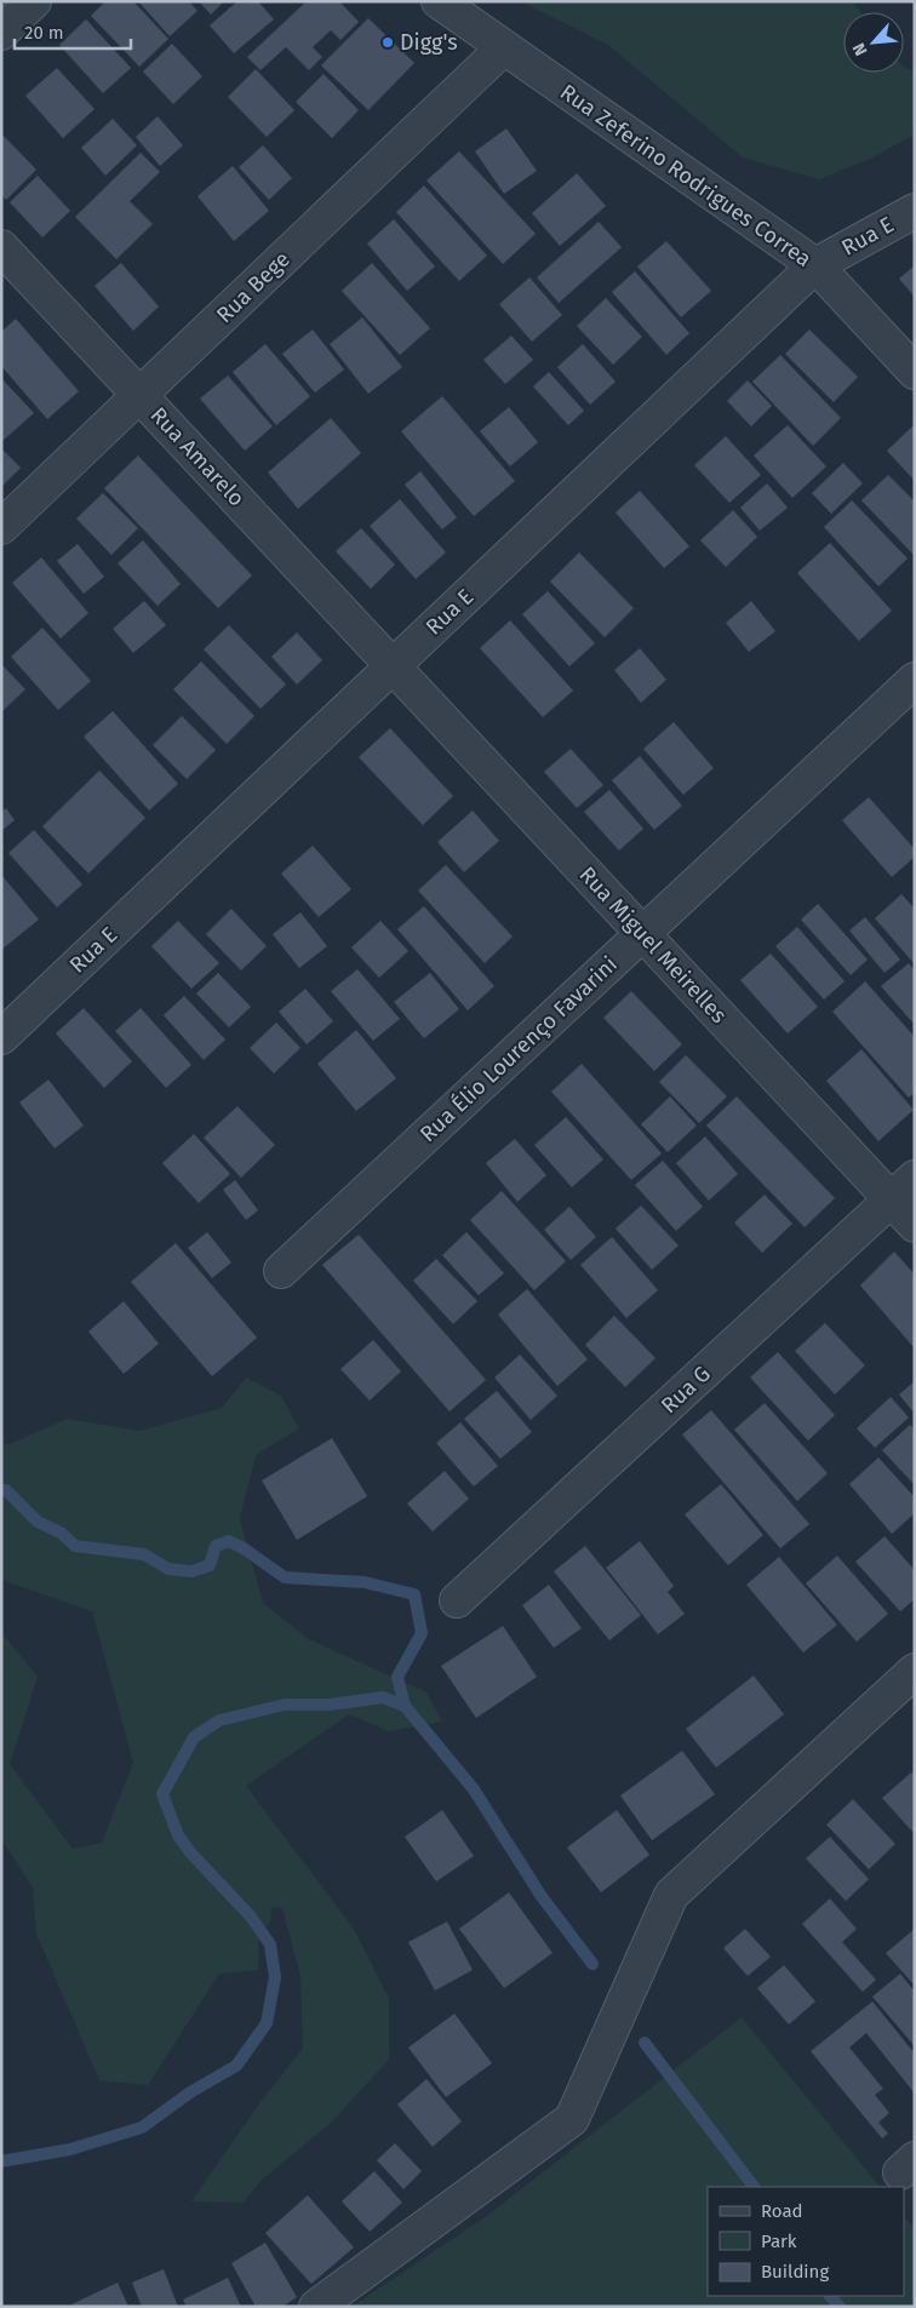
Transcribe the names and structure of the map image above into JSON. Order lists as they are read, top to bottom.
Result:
{
  "streets": {
    "street": [
      "Rua Zeferino Rodrigues Correa",
      "Rua E",
      "Rua Bege",
      "Rua Amarelo",
      "Rua Miguel Meirelles",
      "Rua Élio Lourenço Favarini",
      "Rua G"
    ]
  },
  "crossings": [
    ["Rua Zeferino Rodrigues Correa", "Rua E"],
    ["Rua Zeferino Rodrigues Correa", "Rua Bege"],
    ["Rua E", "Rua Amarelo"],
    ["Rua E", "Rua Miguel Meirelles"],
    ["Rua Bege", "Rua Amarelo"],
    ["Rua Amarelo", "Rua Miguel Meirelles"],
    ["Rua Miguel Meirelles", "Rua Élio Lourenço Favarini"],
    ["Rua Miguel Meirelles", "Rua G"]
  ],
  "places": ["Digg's"],
  "legend": ["Road", "Park", "Building"],
  "scale_bar": "20 m",
  "north": "bottom left"
}
